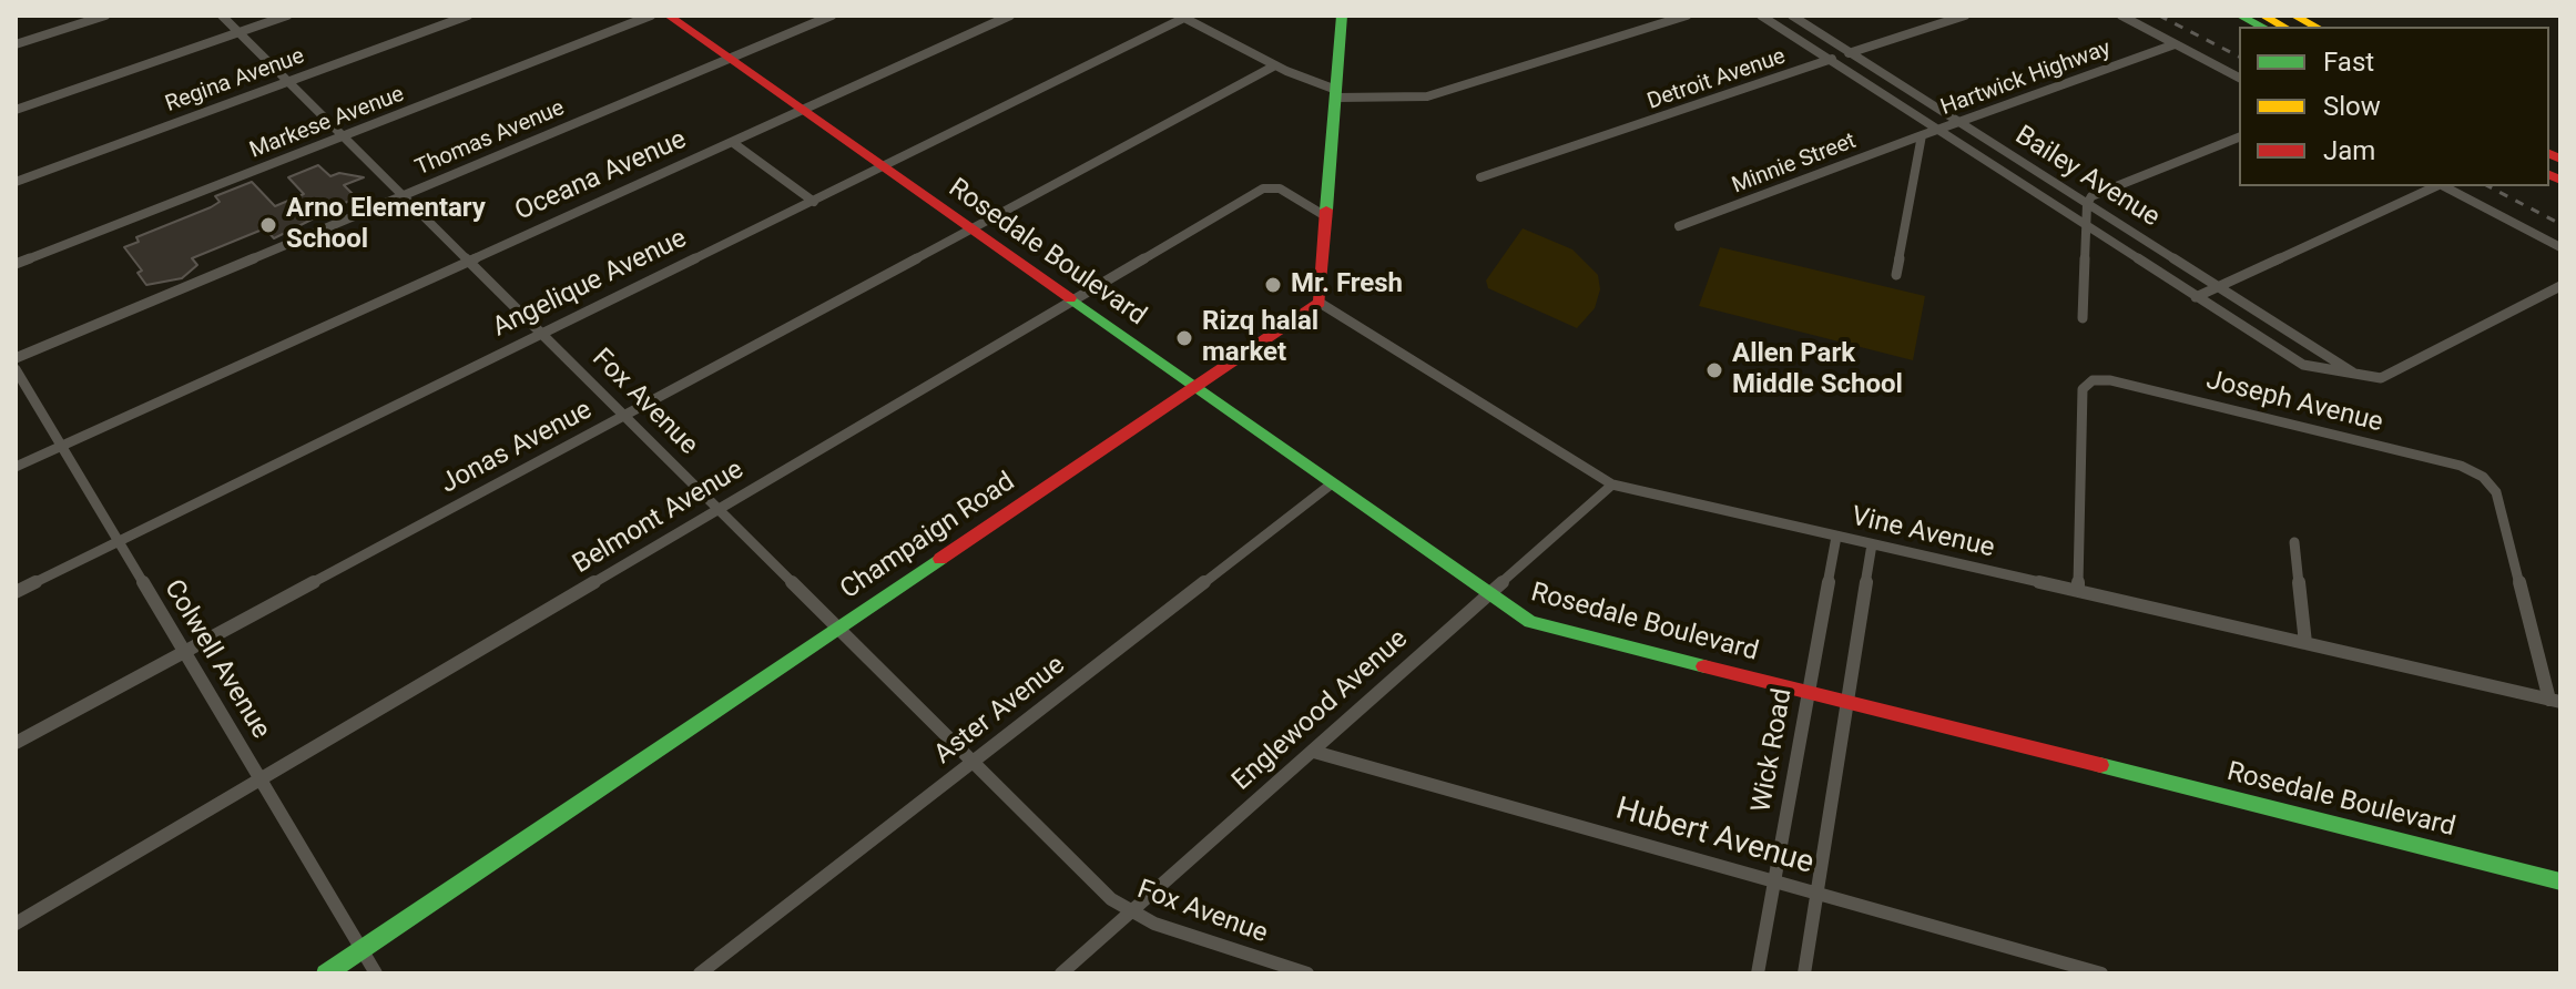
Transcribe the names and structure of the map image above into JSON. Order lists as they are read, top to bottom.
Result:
{
  "streets": {
    "main road": ["Rosedale Boulevard", "Champaign Road"],
    "street": [
      "Hartwick Highway",
      "Detroit Avenue",
      "Regina Avenue",
      "Markese Avenue",
      "Thomas Avenue",
      "Minnie Street",
      "Oceana Avenue",
      "Bailey Avenue",
      "Angelique Avenue",
      "Fox Avenue",
      "Joseph Avenue",
      "Jonas Avenue",
      "Belmont Avenue",
      "Vine Avenue",
      "Colwell Avenue",
      "Aster Avenue",
      "Englewood Avenue",
      "Wick Road",
      "Hubert Avenue"
    ]
  },
  "crossings": [
    ["Hartwick Highway", "Minnie Street"],
    ["Hartwick Highway", "Bailey Avenue"],
    ["Detroit Avenue", "Bailey Avenue"],
    ["Regina Avenue", "Fox Avenue"],
    ["Markese Avenue", "Fox Avenue"],
    ["Thomas Avenue", "Rosedale Boulevard"],
    ["Thomas Avenue", "Fox Avenue"],
    ["Oceana Avenue", "Rosedale Boulevard"],
    ["Oceana Avenue", "Fox Avenue"],
    ["Oceana Avenue", "Colwell Avenue"],
    ["Rosedale Boulevard", "Angelique Avenue"],
    ["Rosedale Boulevard", "Jonas Avenue"],
    ["Rosedale Boulevard", "Belmont Avenue"],
    ["Rosedale Boulevard", "Champaign Road"],
    ["Rosedale Boulevard", "Aster Avenue"],
    ["Rosedale Boulevard", "Englewood Avenue"],
    ["Rosedale Boulevard", "Wick Road"],
    ["Angelique Avenue", "Fox Avenue"],
    ["Angelique Avenue", "Colwell Avenue"],
    ["Fox Avenue", "Jonas Avenue"],
    ["Fox Avenue", "Belmont Avenue"],
    ["Fox Avenue", "Champaign Road"],
    ["Fox Avenue", "Aster Avenue"],
    ["Fox Avenue", "Englewood Avenue"],
    ["Joseph Avenue", "Vine Avenue"],
    ["Jonas Avenue", "Colwell Avenue"],
    ["Belmont Avenue", "Colwell Avenue"],
    ["Vine Avenue", "Champaign Road"],
    ["Vine Avenue", "Englewood Avenue"],
    ["Vine Avenue", "Wick Road"],
    ["Champaign Road", "Colwell Avenue"],
    ["Englewood Avenue", "Hubert Avenue"],
    ["Wick Road", "Hubert Avenue"]
  ],
  "places": [
    "Arno Elementary School",
    "Mr. Fresh",
    "Rizq halal market",
    "Allen Park Middle School"
  ],
  "legend": ["Fast", "Slow", "Jam"]
}
